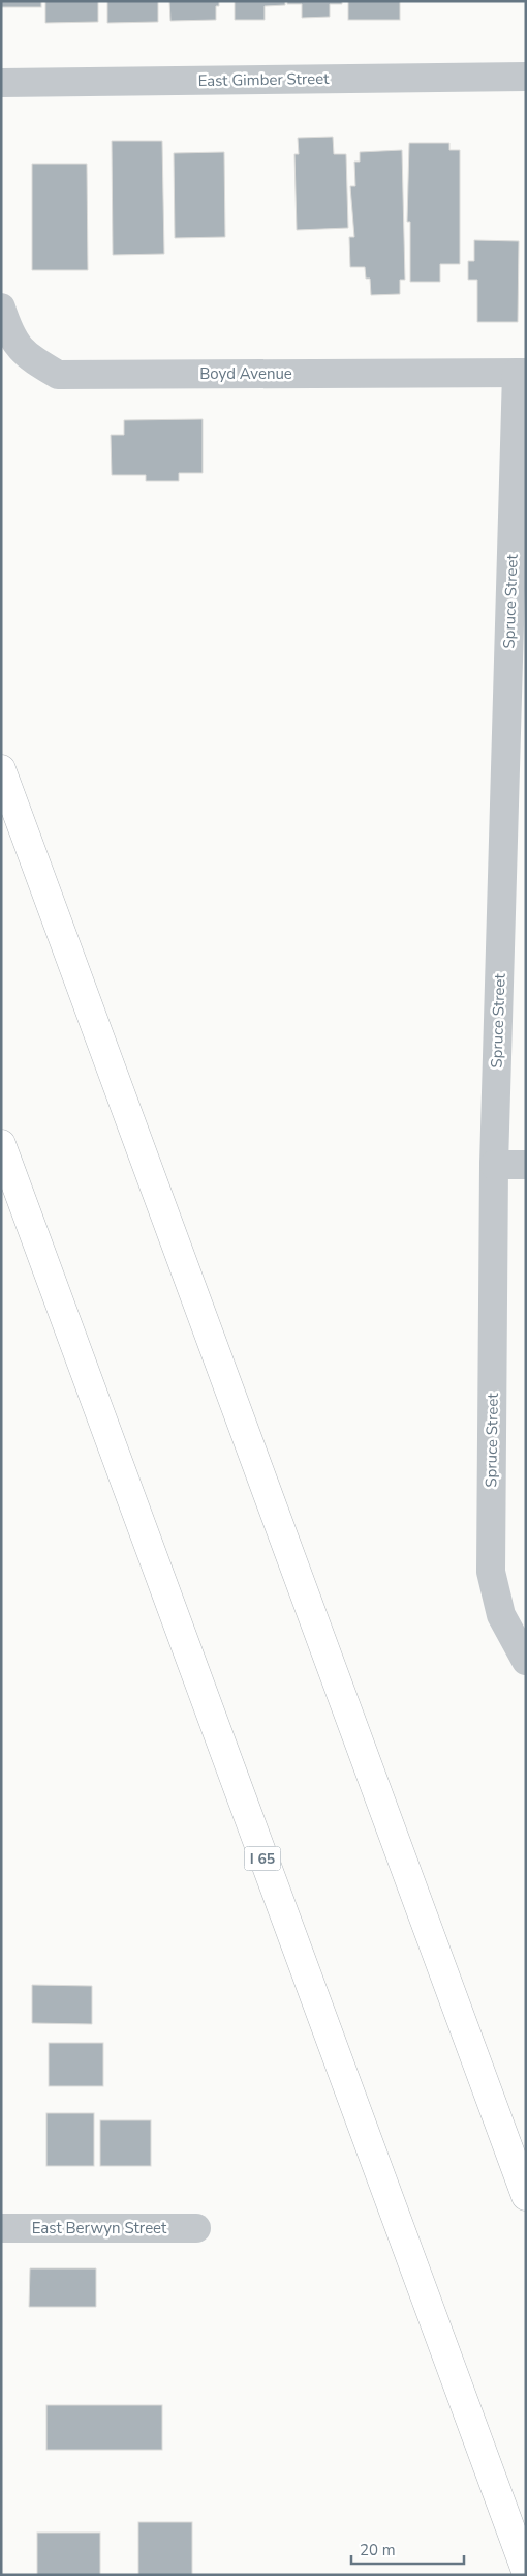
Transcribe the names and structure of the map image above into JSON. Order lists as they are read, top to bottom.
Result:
{
  "streets": {
    "highway": ["I 65"],
    "street": [
      "East Gimber Street",
      "Boyd Avenue",
      "Spruce Street",
      "East Berwyn Street"
    ]
  },
  "crossings": [
    ["Boyd Avenue", "Spruce Street"]
  ],
  "scale_bar": "20 m"
}
